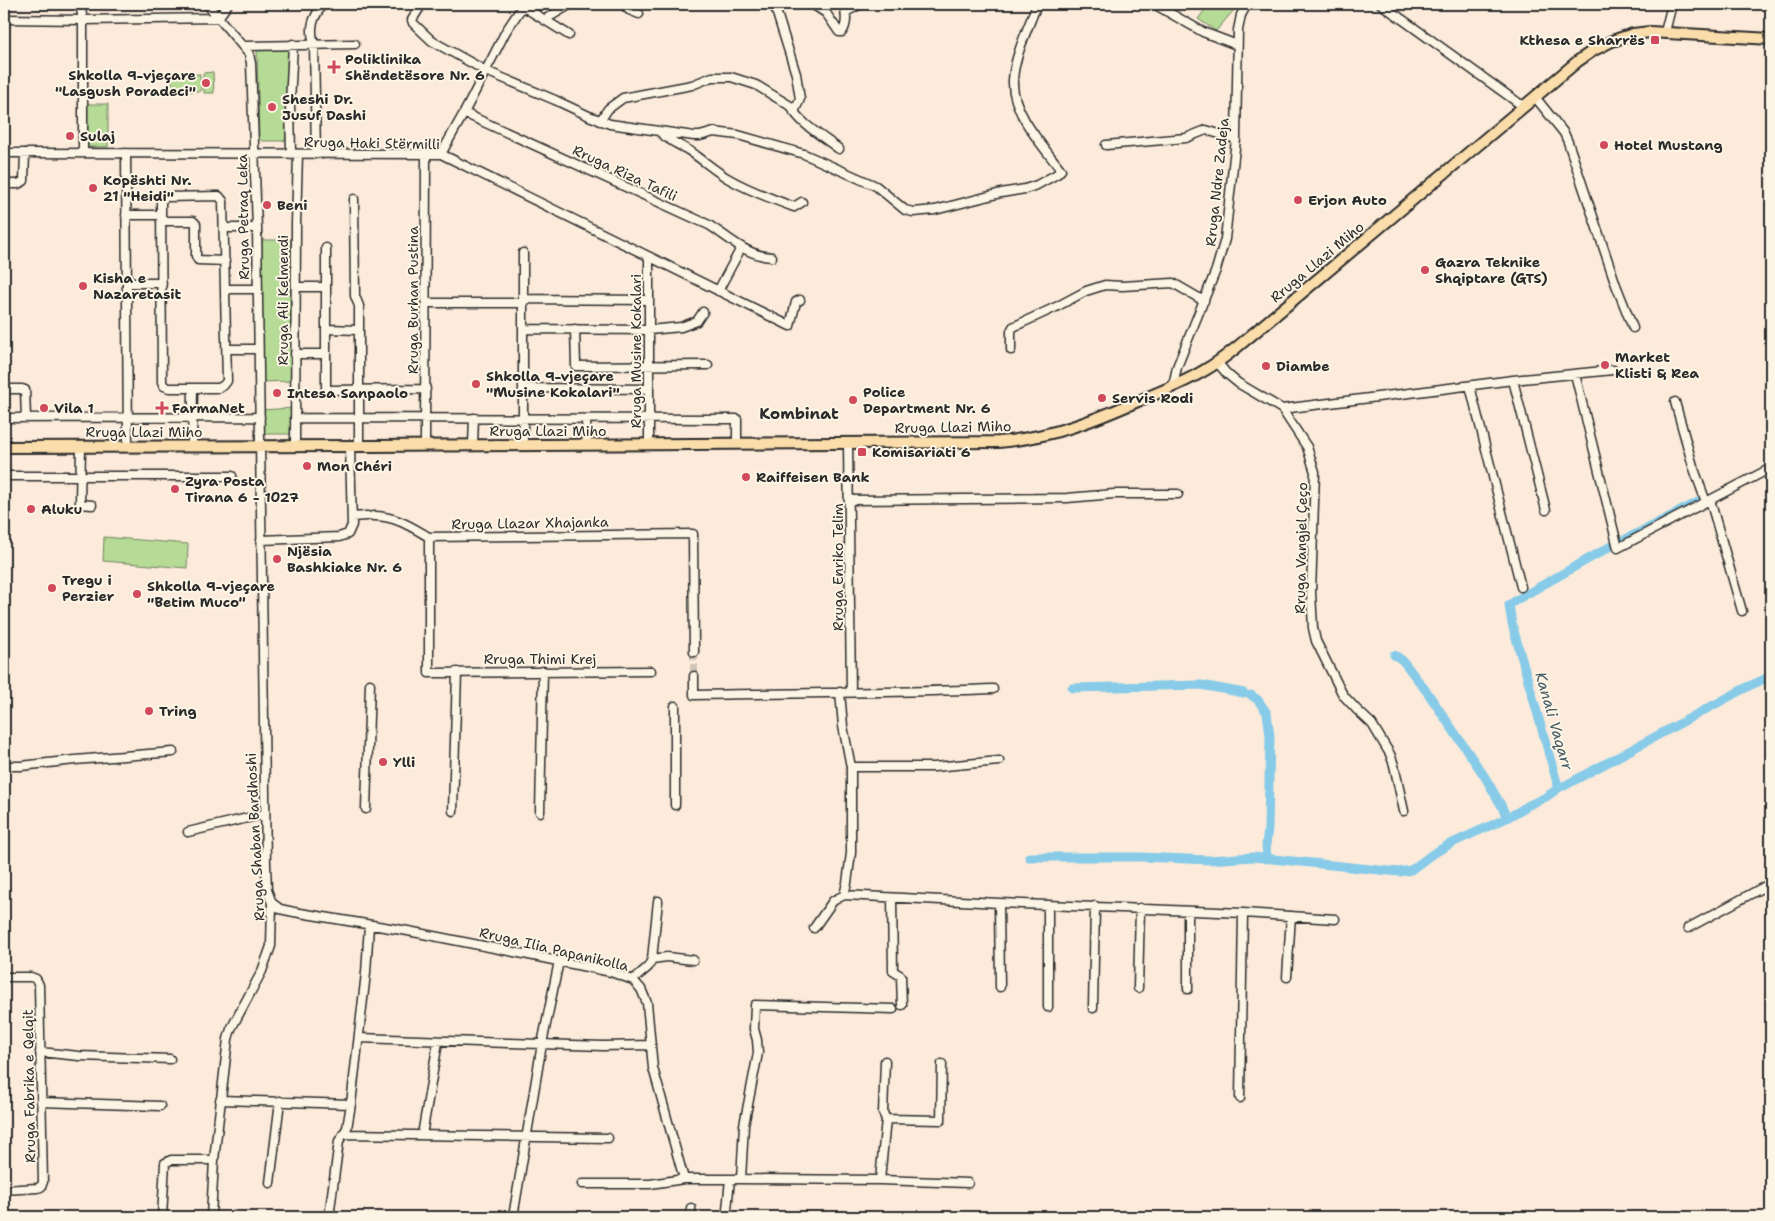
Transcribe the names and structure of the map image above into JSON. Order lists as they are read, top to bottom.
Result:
{
  "streets": {
    "main road": ["Rruga Llazi Miho"],
    "street": [
      "Rruga Haki Stërmilli",
      "Rruga Riza Tafili",
      "Rruga Ndre Zadeja",
      "Rruga Petraq Leka",
      "Rruga Ali Kelmendi",
      "Rruga Burhan Pustina",
      "Rruga Musine Kokalari",
      "Rruga Llazar Xhajanka",
      "Rruga Vangjel Çeço",
      "Rruga Enriko Telim",
      "Rruga Thimi Krej",
      "Rruga Shaban Bardhoshi",
      "Rruga Ilia Papanikolla",
      "Rruga Fabrika e Qelqit"
    ]
  },
  "crossings": [
    ["Rruga Haki Stërmilli", "Rruga Petraq Leka"],
    ["Rruga Haki Stërmilli", "Rruga Ali Kelmendi"],
    ["Rruga Haki Stërmilli", "Rruga Burhan Pustina"],
    ["Rruga Haki Stërmilli", "Rruga Musine Kokalari"],
    ["Rruga Ndre Zadeja", "Rruga Llazi Miho"],
    ["Rruga Petraq Leka", "Rruga Llazi Miho"],
    ["Rruga Petraq Leka", "Rruga Shaban Bardhoshi"],
    ["Rruga Llazi Miho", "Rruga Ali Kelmendi"],
    ["Rruga Llazi Miho", "Rruga Burhan Pustina"],
    ["Rruga Llazi Miho", "Rruga Musine Kokalari"],
    ["Rruga Llazi Miho", "Rruga Vangjel Çeço"],
    ["Rruga Llazi Miho", "Rruga Enriko Telim"],
    ["Rruga Llazi Miho", "Rruga Shaban Bardhoshi"],
    ["Rruga Llazar Xhajanka", "Rruga Thimi Krej"],
    ["Rruga Shaban Bardhoshi", "Rruga Ilia Papanikolla"]
  ],
  "districts": ["Kombinat"],
  "water": ["Kanali Vaqarr"],
  "places": {
    "transit": ["Kthesa e Sharrës", "Komisariati 6"],
    "health": ["Poliklinika Shëndetësore Nr. 6", "FarmaNet"],
    "other": [
      "Shkolla 9-vjeçare \"Lasgush Poradeci\"",
      "Sheshi Dr. Jusuf Dashi",
      "Sulaj",
      "Hotel Mustang",
      "Kopështi Nr. 21 \"Heidi\"",
      "Erjon Auto",
      "Beni",
      "Gazra Teknike Shqiptare (GTS)",
      "Kisha e Nazaretasit",
      "Market Klisti & Rea",
      "Diambe",
      "Shkolla 9-vjeçare \"Musine Kokalari\"",
      "Intesa Sanpaolo",
      "Servis Rodi",
      "Police Department Nr. 6",
      "Vila 1",
      "Mon Chéri",
      "Raiffeisen Bank",
      "Zyra Posta Tirana 6 - 1027",
      "Aluku",
      "Njësia Bashkiake Nr. 6",
      "Tregu i Perzier",
      "Shkolla 9-vjeçare \"Betim Muco\"",
      "Tring",
      "Ylli"
    ]
  }
}
